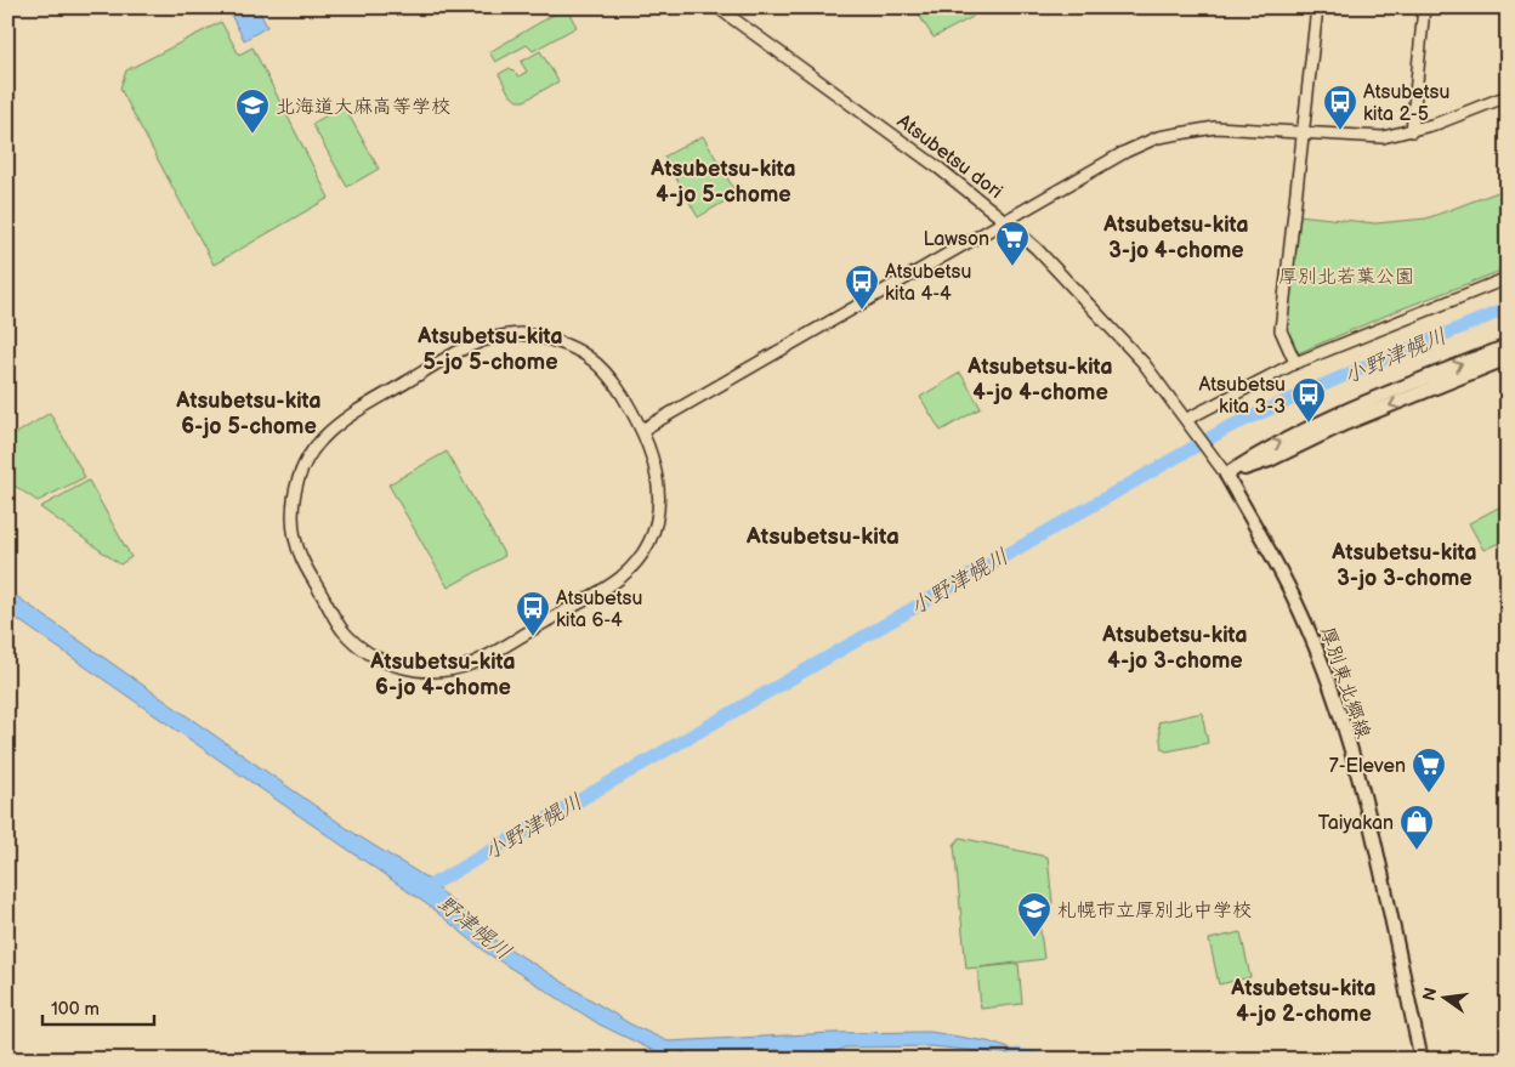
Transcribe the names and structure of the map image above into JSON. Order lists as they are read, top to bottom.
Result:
{
  "streets": {
    "main road": ["厚別東北郷線"],
    "street": ["Atsubetsu dori"]
  },
  "crossings": [
    ["Atsubetsu dori", "厚別東北郷線"]
  ],
  "districts": [
    "Atsubetsu-kita 4-jo 5-chome",
    "Atsubetsu-kita 3-jo 4-chome",
    "Atsubetsu-kita 5-jo 5-chome",
    "Atsubetsu-kita 4-jo 4-chome",
    "Atsubetsu-kita 6-jo 5-chome",
    "Atsubetsu-kita",
    "Atsubetsu-kita 3-jo 3-chome",
    "Atsubetsu-kita 4-jo 3-chome",
    "Atsubetsu-kita 6-jo 4-chome",
    "Atsubetsu-kita 4-jo 2-chome"
  ],
  "water": ["小野津幌川", "野津幌川"],
  "parks": ["厚別北若葉公園"],
  "places": {
    "bus stop": [
      "Atsubetsu kita 2-5",
      "Atsubetsu kita 4-4",
      "Atsubetsu kita 3-3",
      "Atsubetsu kita 6-4"
    ],
    "school or university": ["北海道大麻高等学校", "札幌市立厚別北中学校"],
    "supermarket": ["Lawson", "7-Eleven"],
    "shop": ["Taiyakan"]
  },
  "scale_bar": "100 m",
  "north": "left"
}
